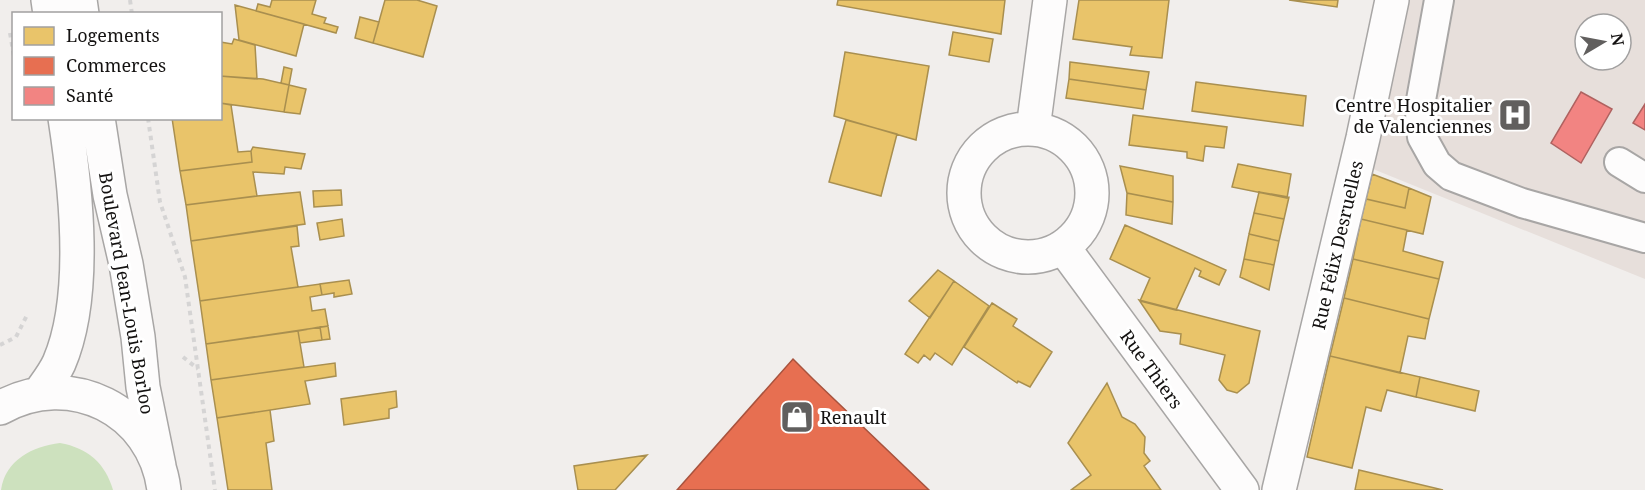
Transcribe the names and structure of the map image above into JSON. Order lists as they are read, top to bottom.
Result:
{
  "streets": {
    "street": ["Rue Félix Desruelles", "Boulevard Jean-Louis Borloo", "Rue Thiers"]
  },
  "places": {
    "hospital": ["Centre Hospitalier de Valenciennes"],
    "shop": ["Renault"]
  },
  "legend": ["Logements", "Commerces", "Santé"],
  "north": "right"
}
